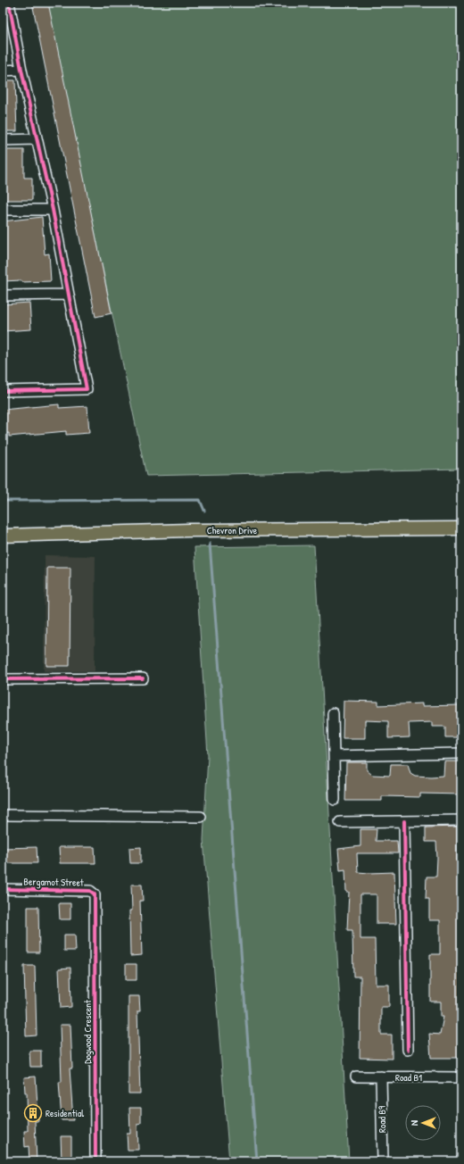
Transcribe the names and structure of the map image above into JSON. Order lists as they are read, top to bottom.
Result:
{
  "streets": {
    "main road": ["Chevron Drive"],
    "street": [
      "Bergamot Street",
      "Dogwood Crescent",
      "Road B1",
      "Road B9"
    ]
  },
  "crossings": [
    ["Bergamot Street", "Dogwood Crescent"],
    ["Road B1", "Road B9"]
  ],
  "places": {
    "building": ["Residential"]
  },
  "north": "left"
}
